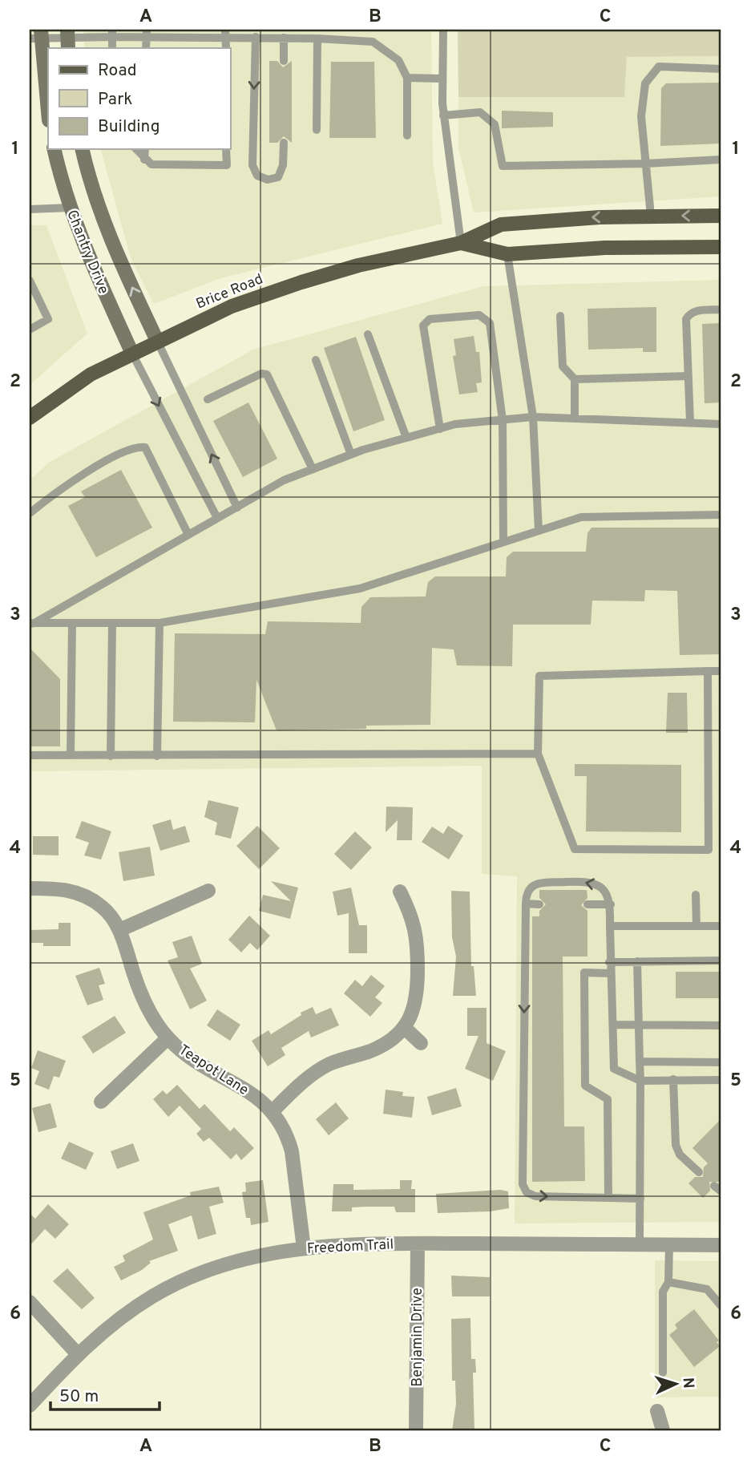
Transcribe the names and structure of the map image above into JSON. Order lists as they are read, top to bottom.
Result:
{
  "streets": {
    "main road": ["Brice Road"],
    "street": [
      "Chantry Drive",
      "Teapot Lane",
      "Freedom Trail",
      "Benjamin Drive"
    ]
  },
  "crossings": [
    ["Chantry Drive", "Brice Road"],
    ["Teapot Lane", "Freedom Trail"],
    ["Freedom Trail", "Benjamin Drive"]
  ],
  "legend": ["Road", "Park", "Building"],
  "scale_bar": "50 m",
  "north": "right",
  "grid": {
    "columns": ["A", "B", "C"],
    "rows": [
      "1",
      "2",
      "3",
      "4",
      "5",
      "6"
    ]
  }
}
